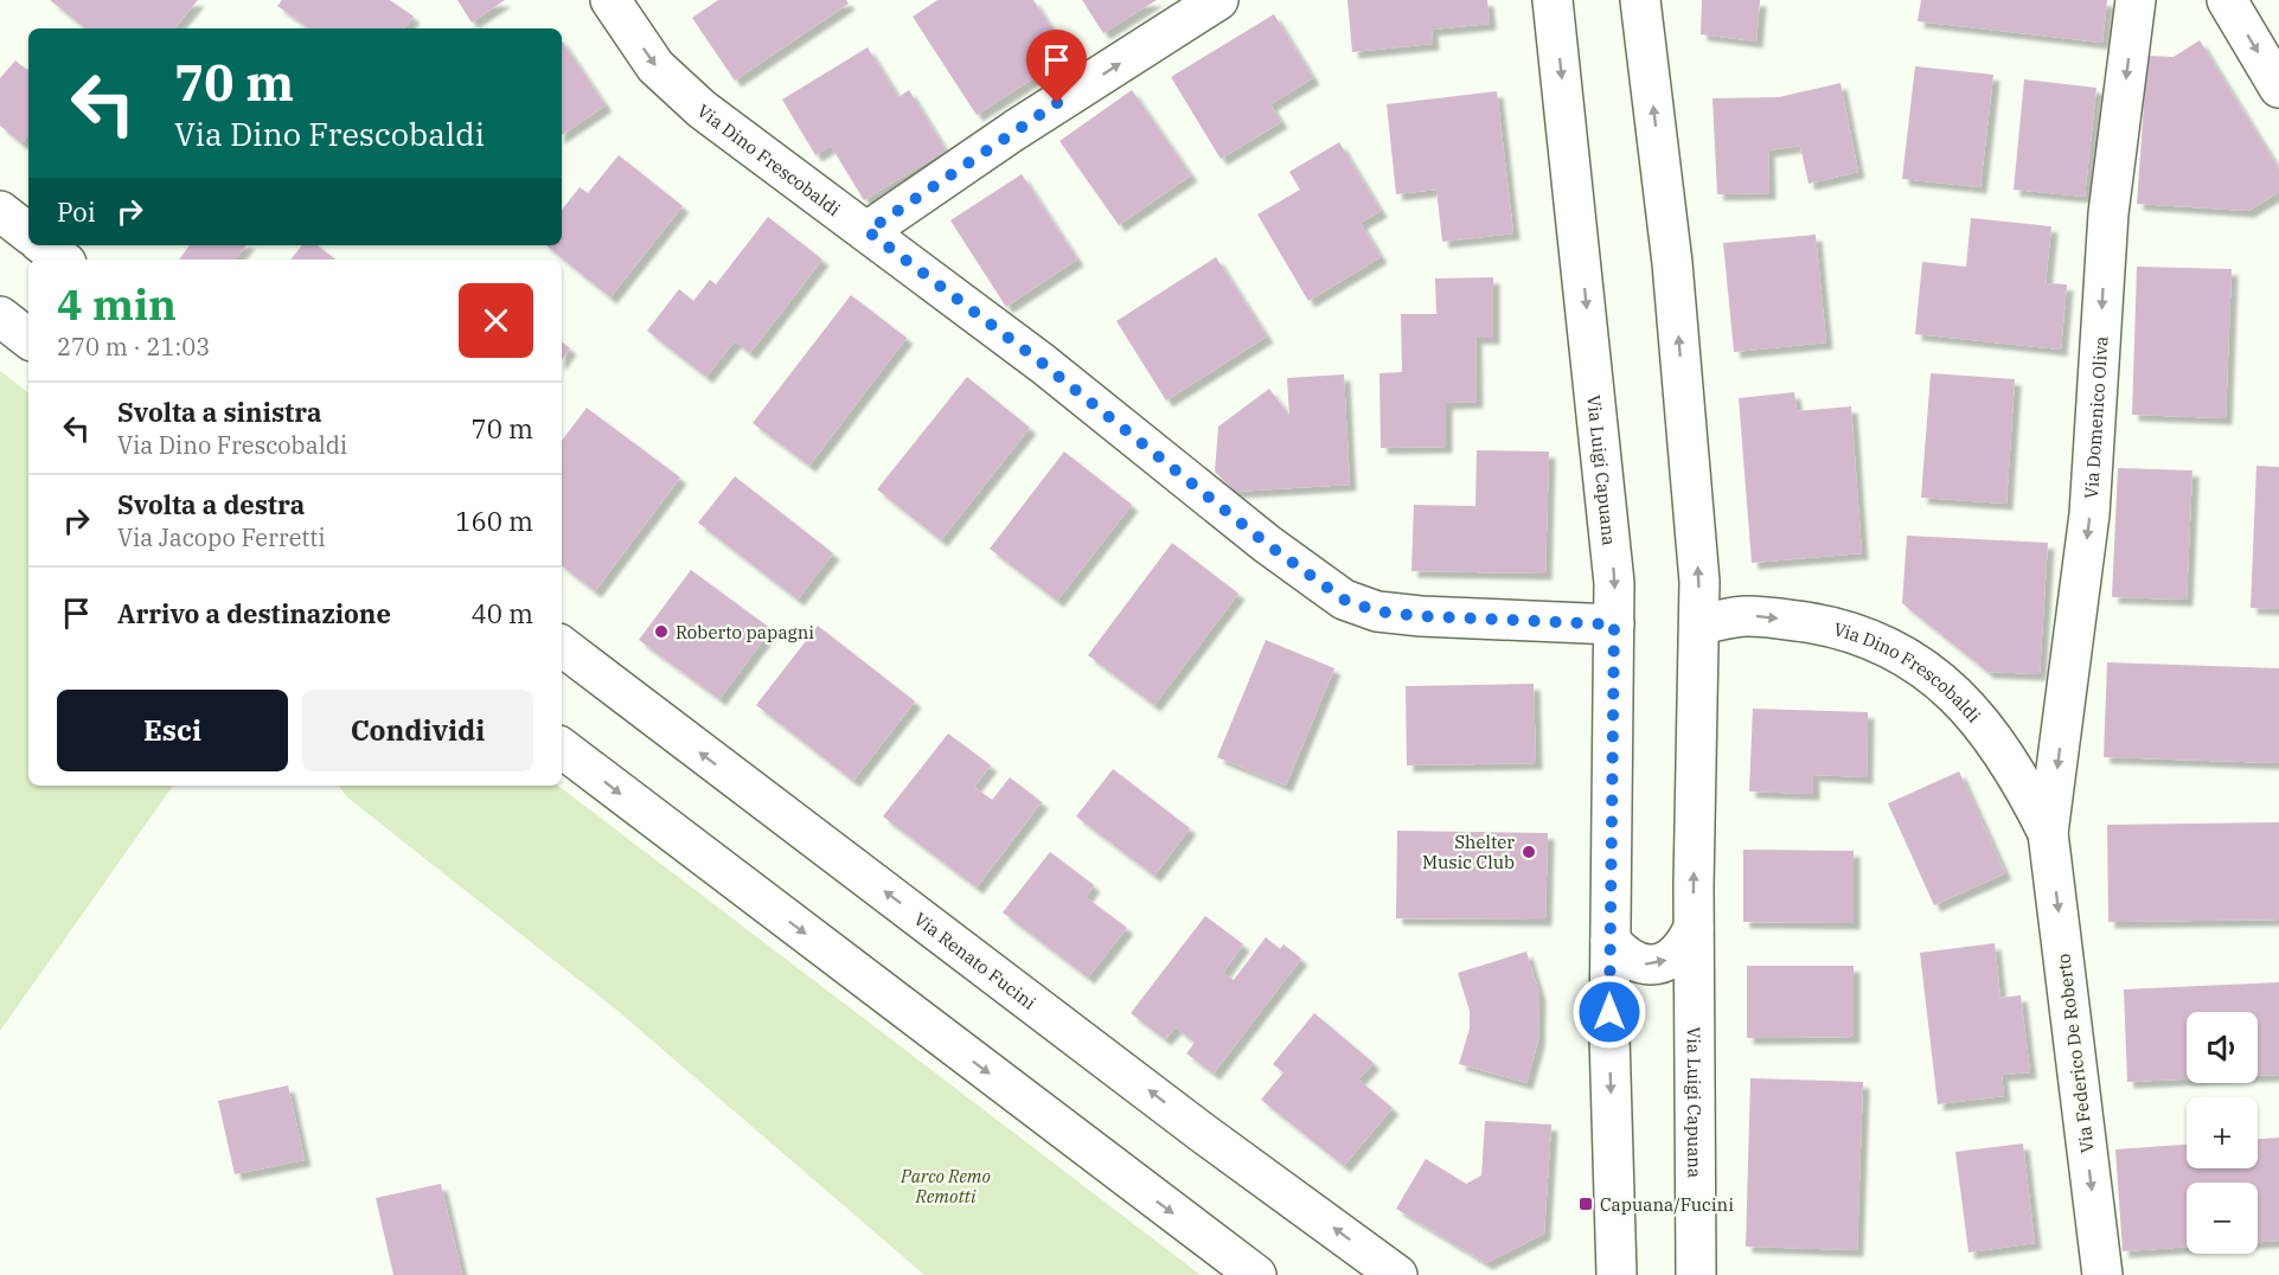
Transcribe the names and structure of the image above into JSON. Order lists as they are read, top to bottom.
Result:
{
  "streets": {
    "street": [
      "Via Dino Frescobaldi",
      "Via Domenico Oliva",
      "Via Luigi Capuana",
      "Via Renato Fucini",
      "Via Federico De Roberto"
    ]
  },
  "crossings": [
    ["Via Dino Frescobaldi", "Via Domenico Oliva"],
    ["Via Dino Frescobaldi", "Via Luigi Capuana"],
    ["Via Dino Frescobaldi", "Via Federico De Roberto"],
    ["Via Domenico Oliva", "Via Federico De Roberto"]
  ],
  "one_way": ["Via Dino Frescobaldi", "Via Domenico Oliva", "Via Federico De Roberto"],
  "parks": ["Parco Remo Remotti"],
  "places": {
    "other": ["Roberto papagni", "Shelter Music Club"],
    "transit": ["Capuana/Fucini"]
  },
  "page": {
    "turn": ["70 m", "Via Dino Frescobaldi"],
    "then": "Poi",
    "heading": ["4 min", "270 m · 21:03"],
    "list": [
      {
        "name": "Svolta a sinistra",
        "note": "Via Dino Frescobaldi",
        "value": "70 m"
      },
      {
        "name": "Svolta a destra",
        "note": "Via Jacopo Ferretti",
        "value": "160 m"
      },
      {
        "name": "Arrivo a destinazione",
        "value": "40 m"
      }
    ],
    "buttons": ["Esci", "Condividi"],
    "map_buttons": ["+", "−"]
  }
}
